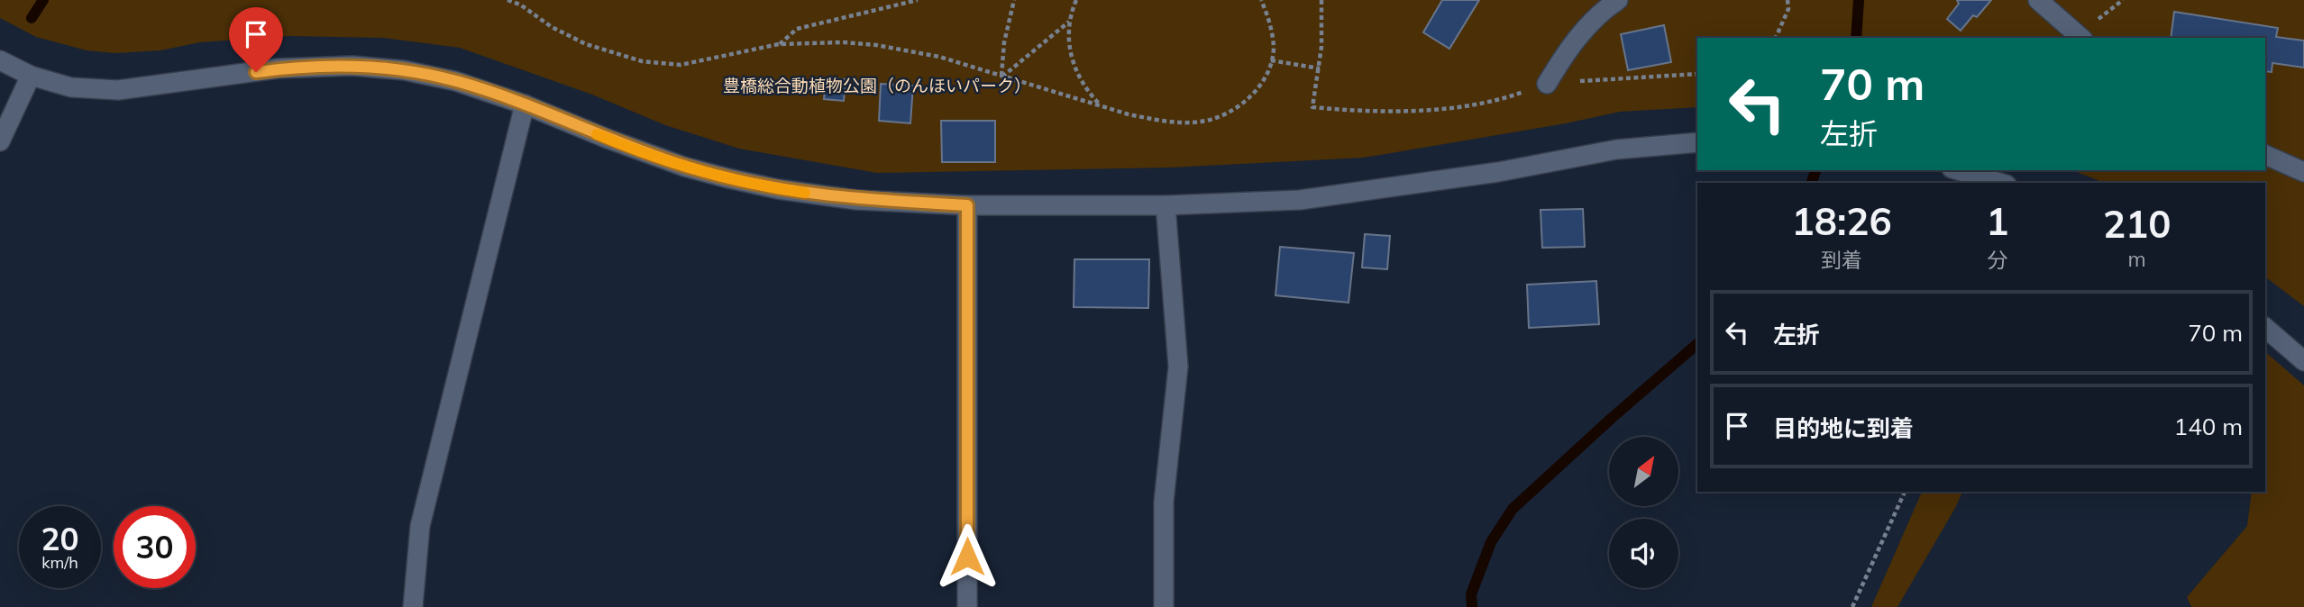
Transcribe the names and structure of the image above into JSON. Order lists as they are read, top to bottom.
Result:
{
  "parks": ["豊橋総合動植物公園（のんほいパーク）"],
  "north": "top right",
  "page": {
    "turn": ["70 m", "左折"],
    "eta": [
      "18:26",
      "到着",
      "1",
      "分",
      "210",
      "m"
    ],
    "list": [
      {
        "name": "左折",
        "value": "70 m"
      },
      {
        "name": "目的地に到着",
        "value": "140 m"
      }
    ],
    "speed": "20 km/h",
    "limit": "30"
  }
}
